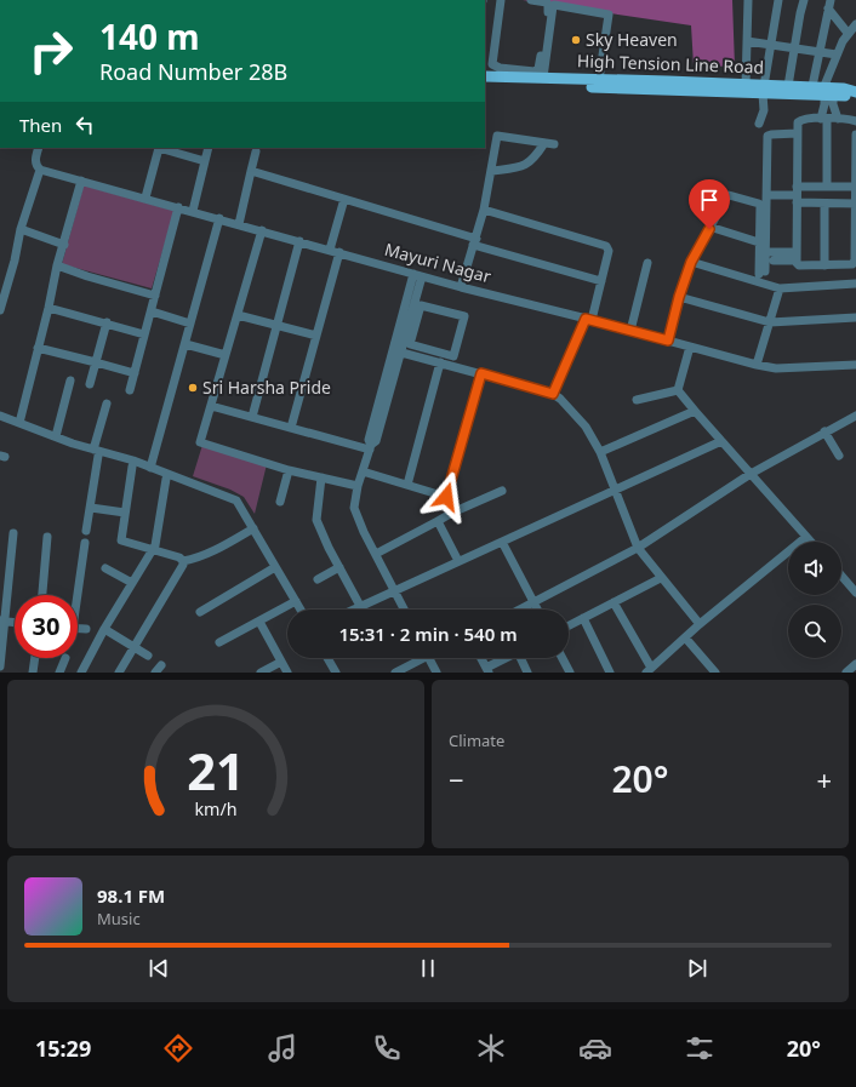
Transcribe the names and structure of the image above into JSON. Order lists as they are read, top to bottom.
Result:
{
  "streets": {
    "main road": ["High Tension Line Road"],
    "street": ["Mayuri Nagar"]
  },
  "places": ["Sky Heaven", "Sri Harsha Pride"],
  "page": {
    "turn": ["140 m", "Road Number 28B"],
    "then": "Then",
    "limit": "30",
    "trip": "15:31 · 2 min · 540 m",
    "tile": "Climate",
    "heat": ["−", "20°", "+"],
    "song": ["98.1 FM", "Music"],
    "tabs": ["15:29", "20°"],
    "gauge": ["21", "km/h"]
  }
}
